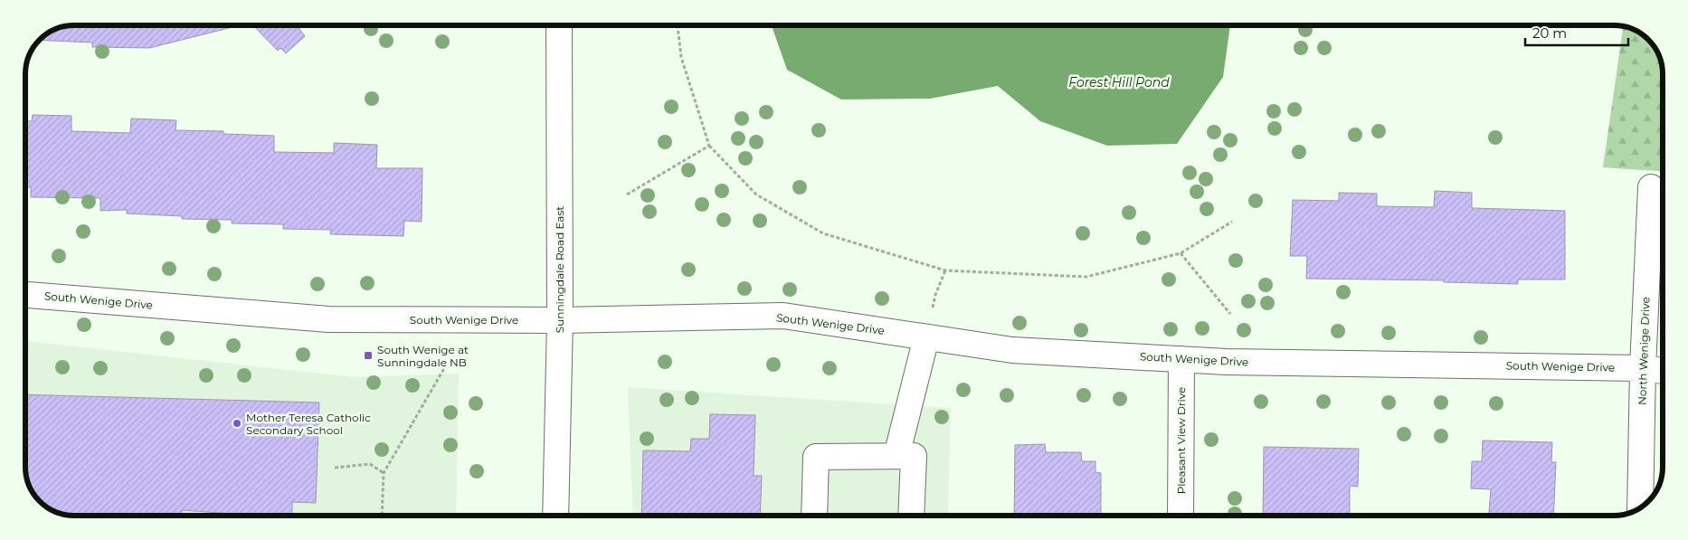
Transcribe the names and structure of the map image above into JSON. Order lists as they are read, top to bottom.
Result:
{
  "streets": {
    "street": [
      "Sunningdale Road East",
      "South Wenige Drive",
      "North Wenige Drive",
      "Pleasant View Drive"
    ]
  },
  "crossings": [
    ["Sunningdale Road East", "South Wenige Drive"],
    ["South Wenige Drive", "North Wenige Drive"],
    ["South Wenige Drive", "Pleasant View Drive"]
  ],
  "water": ["Forest Hill Pond"],
  "places": {
    "transit": ["South Wenige at Sunningdale NB"],
    "other": ["Mother Teresa Catholic Secondary School"]
  },
  "scale_bar": "20 m"
}
